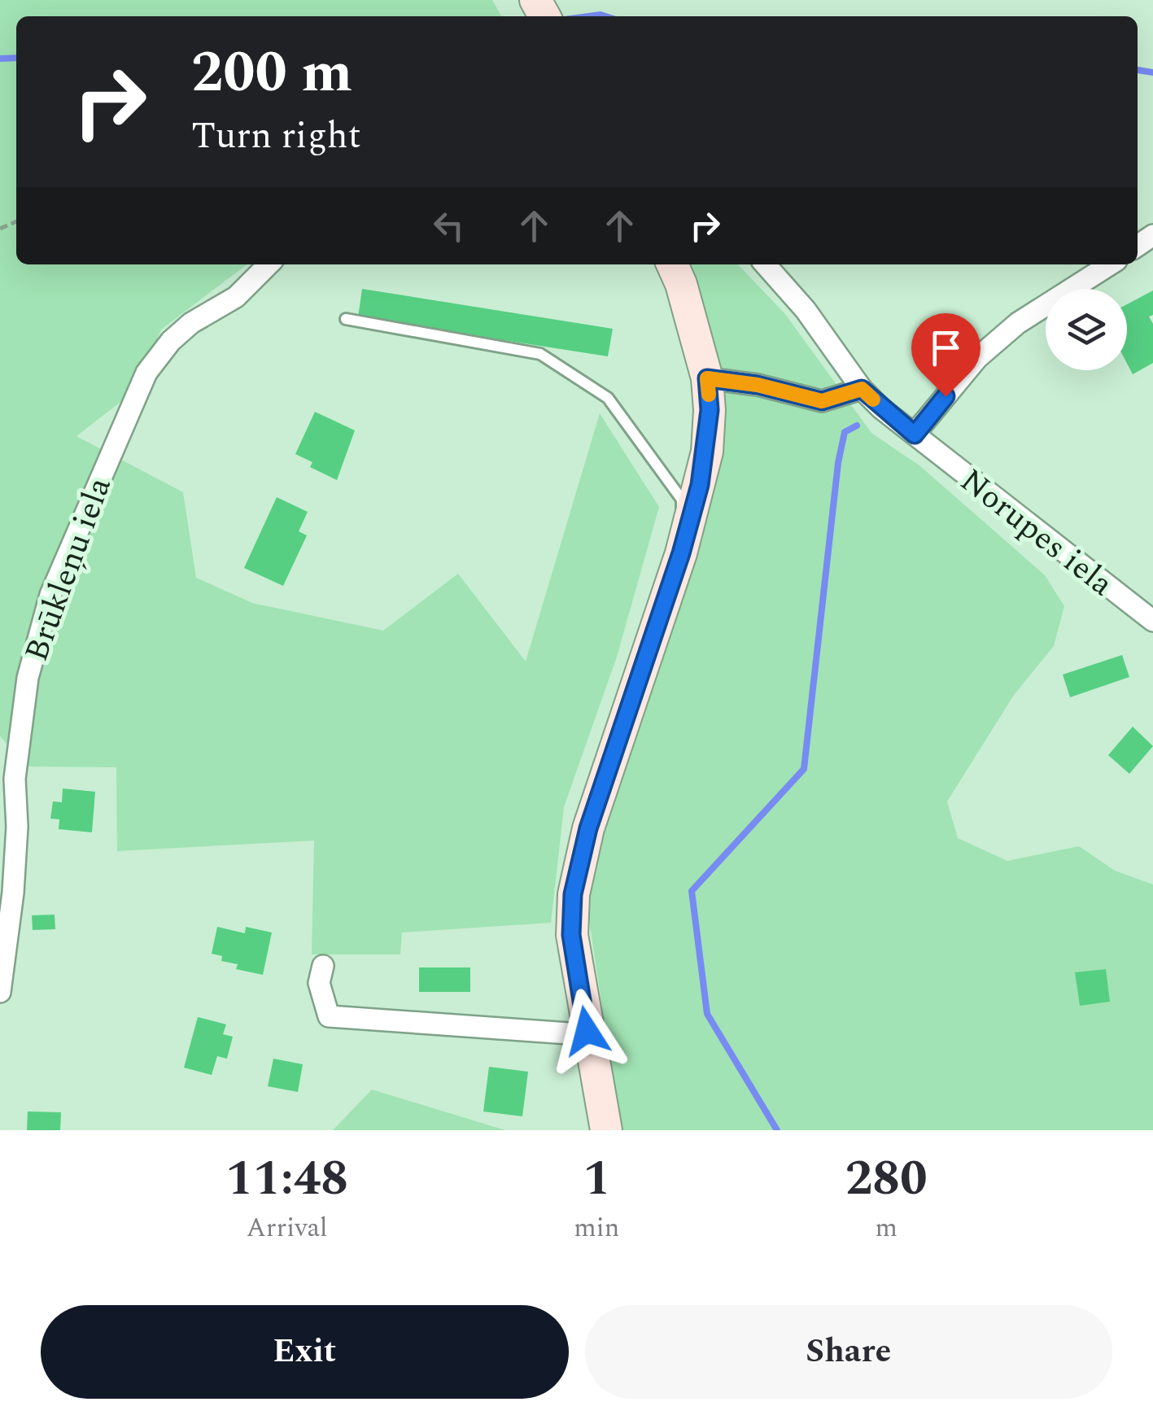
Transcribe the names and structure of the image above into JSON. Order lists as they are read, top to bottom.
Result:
{
  "streets": {
    "street": ["Norupes iela", "Brūkleņu iela"]
  },
  "page": {
    "turn": ["200 m", "Turn right"],
    "eta": [
      "11:48",
      "Arrival",
      "1",
      "min",
      "280",
      "m"
    ],
    "buttons": ["Exit", "Share"]
  }
}
